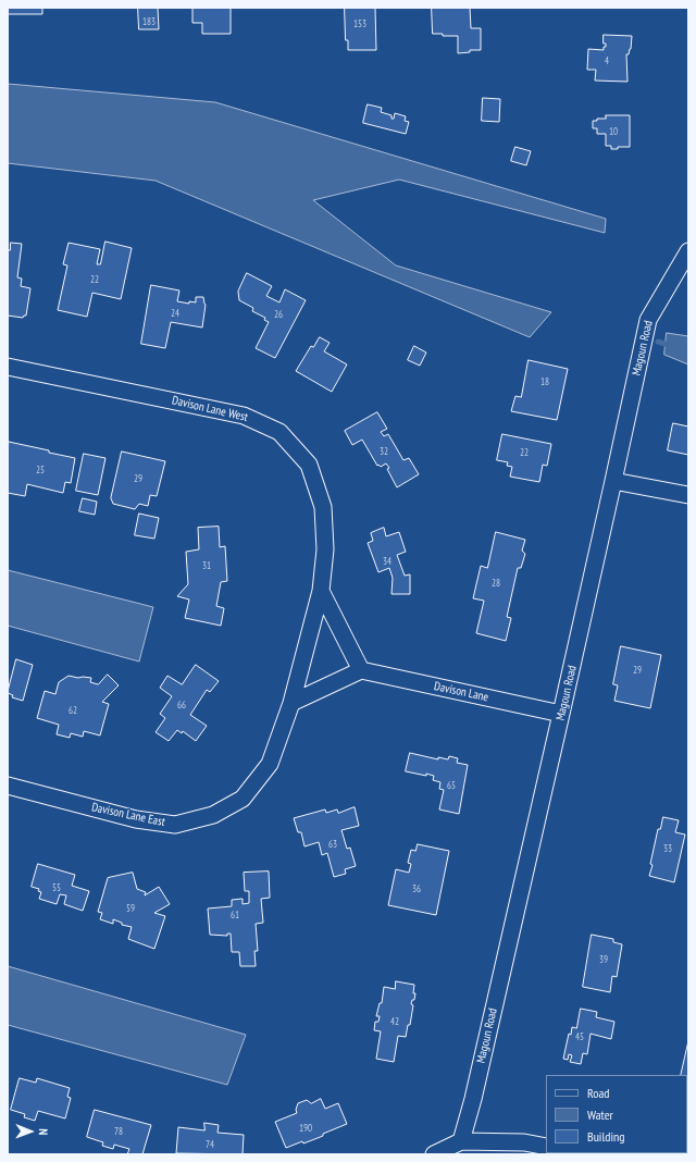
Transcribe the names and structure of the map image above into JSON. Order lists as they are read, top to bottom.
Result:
{
  "streets": {
    "street": [
      "Magoun Road",
      "Davison Lane West",
      "Davison Lane",
      "Davison Lane East"
    ]
  },
  "crossings": [
    ["Magoun Road", "Davison Lane"],
    ["Davison Lane West", "Davison Lane East"]
  ],
  "house_numbers": [
    "183",
    "153",
    "4",
    "10",
    "22",
    "24",
    "26",
    "18",
    "32",
    "22",
    "25",
    "29",
    "34",
    "31",
    "28",
    "29",
    "66",
    "62",
    "65",
    "63",
    "33",
    "55",
    "36",
    "59",
    "61",
    "39",
    "42",
    "45",
    "190",
    "78",
    "74"
  ],
  "legend": ["Road", "Water", "Building"],
  "north": "right"
}
